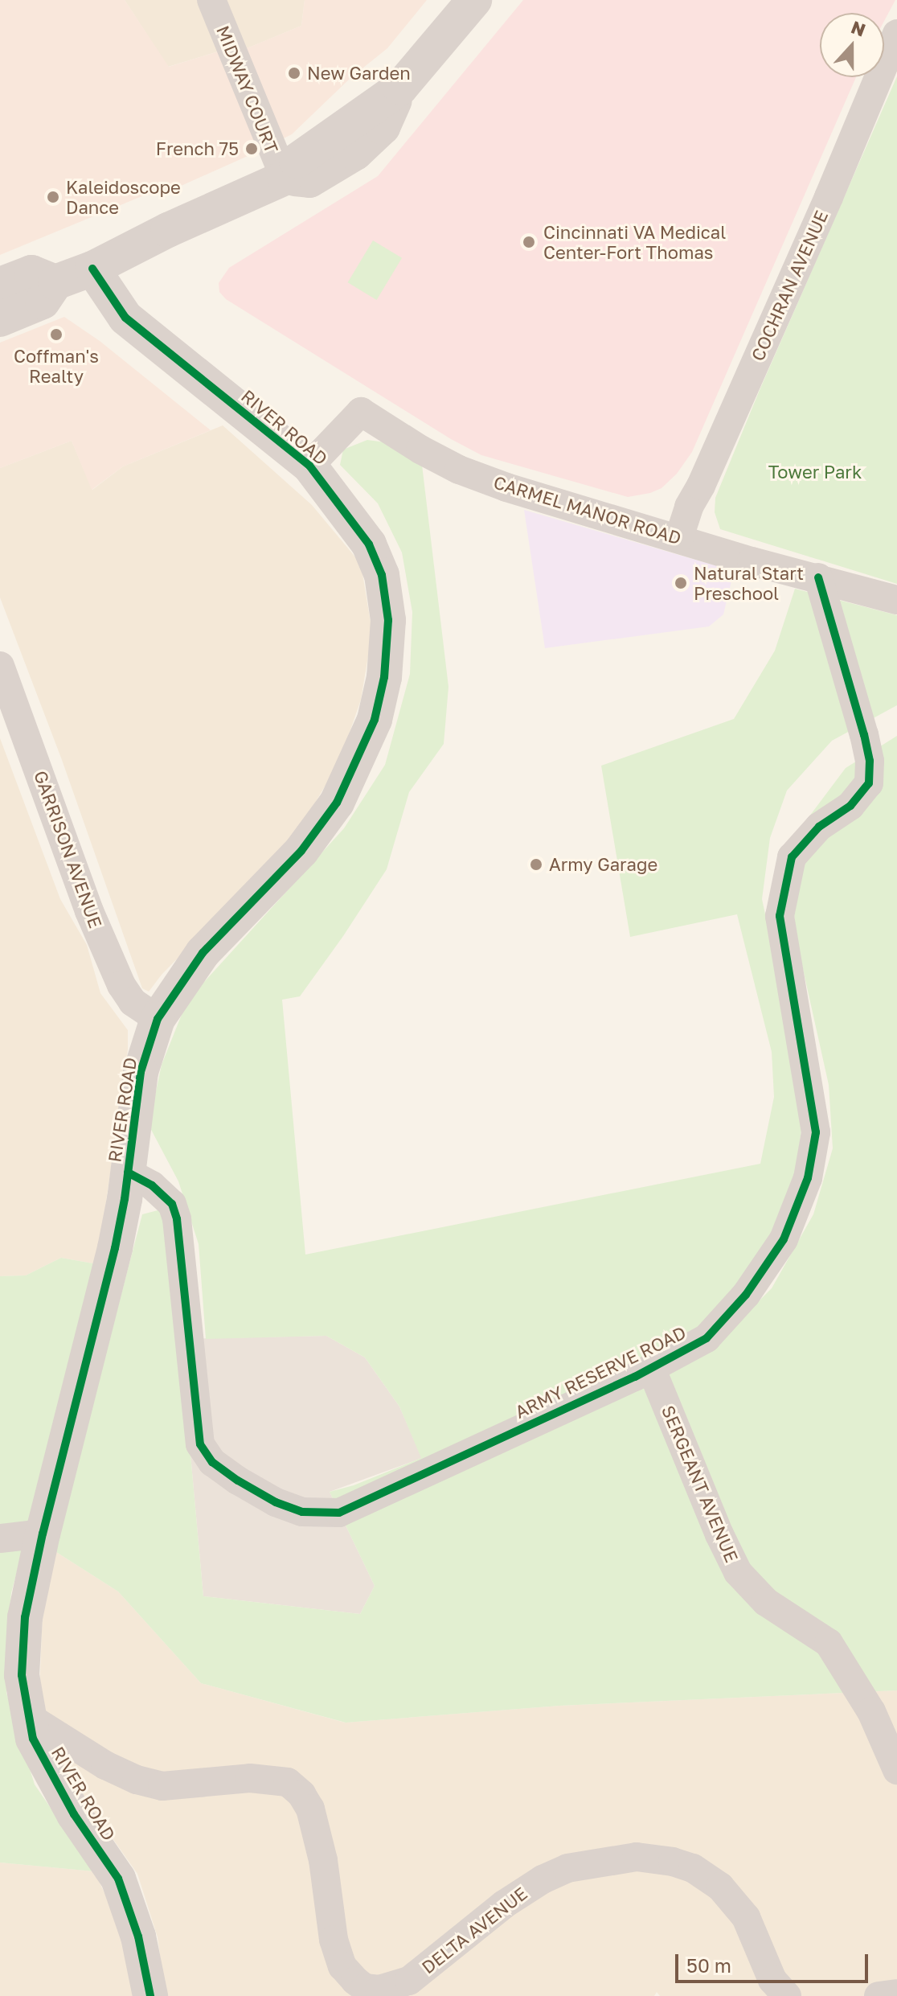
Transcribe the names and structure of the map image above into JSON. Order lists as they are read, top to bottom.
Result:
{
  "streets": {
    "street": [
      "MIDWAY COURT",
      "COCHRAN AVENUE",
      "RIVER ROAD",
      "CARMEL MANOR ROAD",
      "GARRISON AVENUE",
      "ARMY RESERVE ROAD",
      "SERGEANT AVENUE",
      "DELTA AVENUE"
    ]
  },
  "crossings": [
    ["COCHRAN AVENUE", "CARMEL MANOR ROAD"],
    ["RIVER ROAD", "CARMEL MANOR ROAD"],
    ["RIVER ROAD", "GARRISON AVENUE"],
    ["RIVER ROAD", "ARMY RESERVE ROAD"],
    ["RIVER ROAD", "DELTA AVENUE"],
    ["CARMEL MANOR ROAD", "ARMY RESERVE ROAD"],
    ["ARMY RESERVE ROAD", "SERGEANT AVENUE"]
  ],
  "parks": ["Tower Park"],
  "places": [
    "New Garden",
    "French 75",
    "Kaleidoscope Dance",
    "Cincinnati VA Medical Center-Fort Thomas",
    "Coffman's Realty",
    "Natural Start Preschool",
    "Army Garage"
  ],
  "scale_bar": "50 m",
  "north": "top"
}
